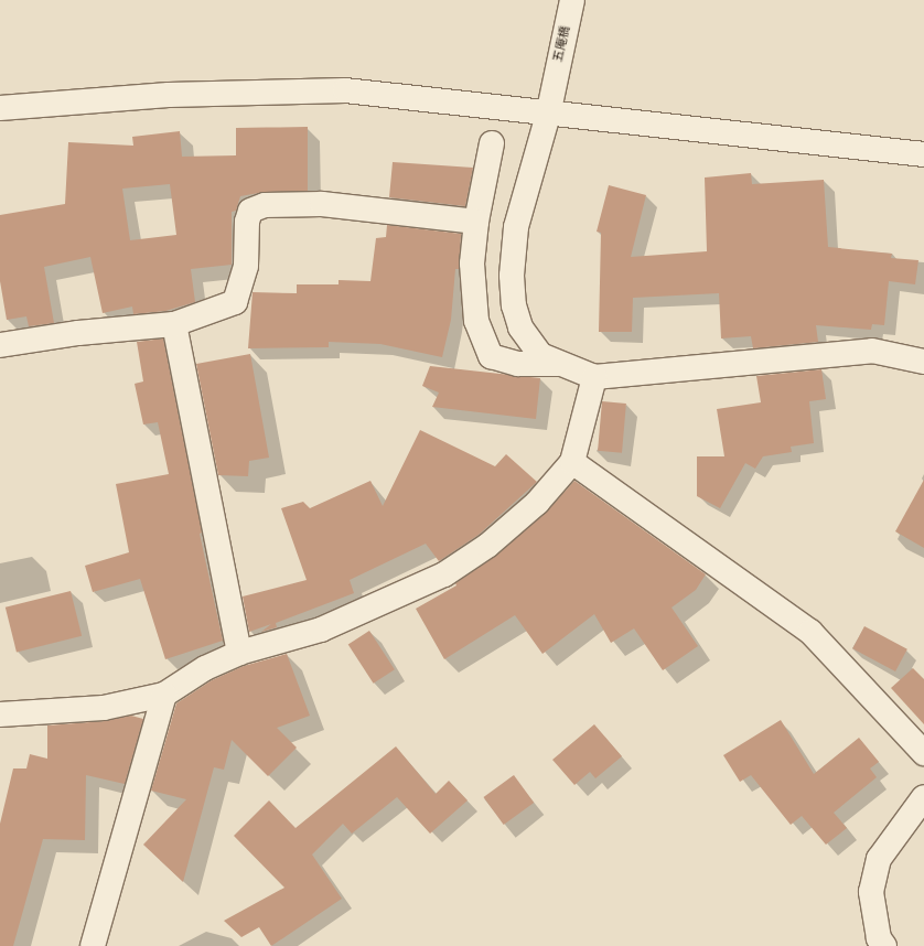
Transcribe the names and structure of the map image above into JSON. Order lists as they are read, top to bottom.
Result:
{
  "streets": {
    "street": ["五庵橋"]
  }
}
